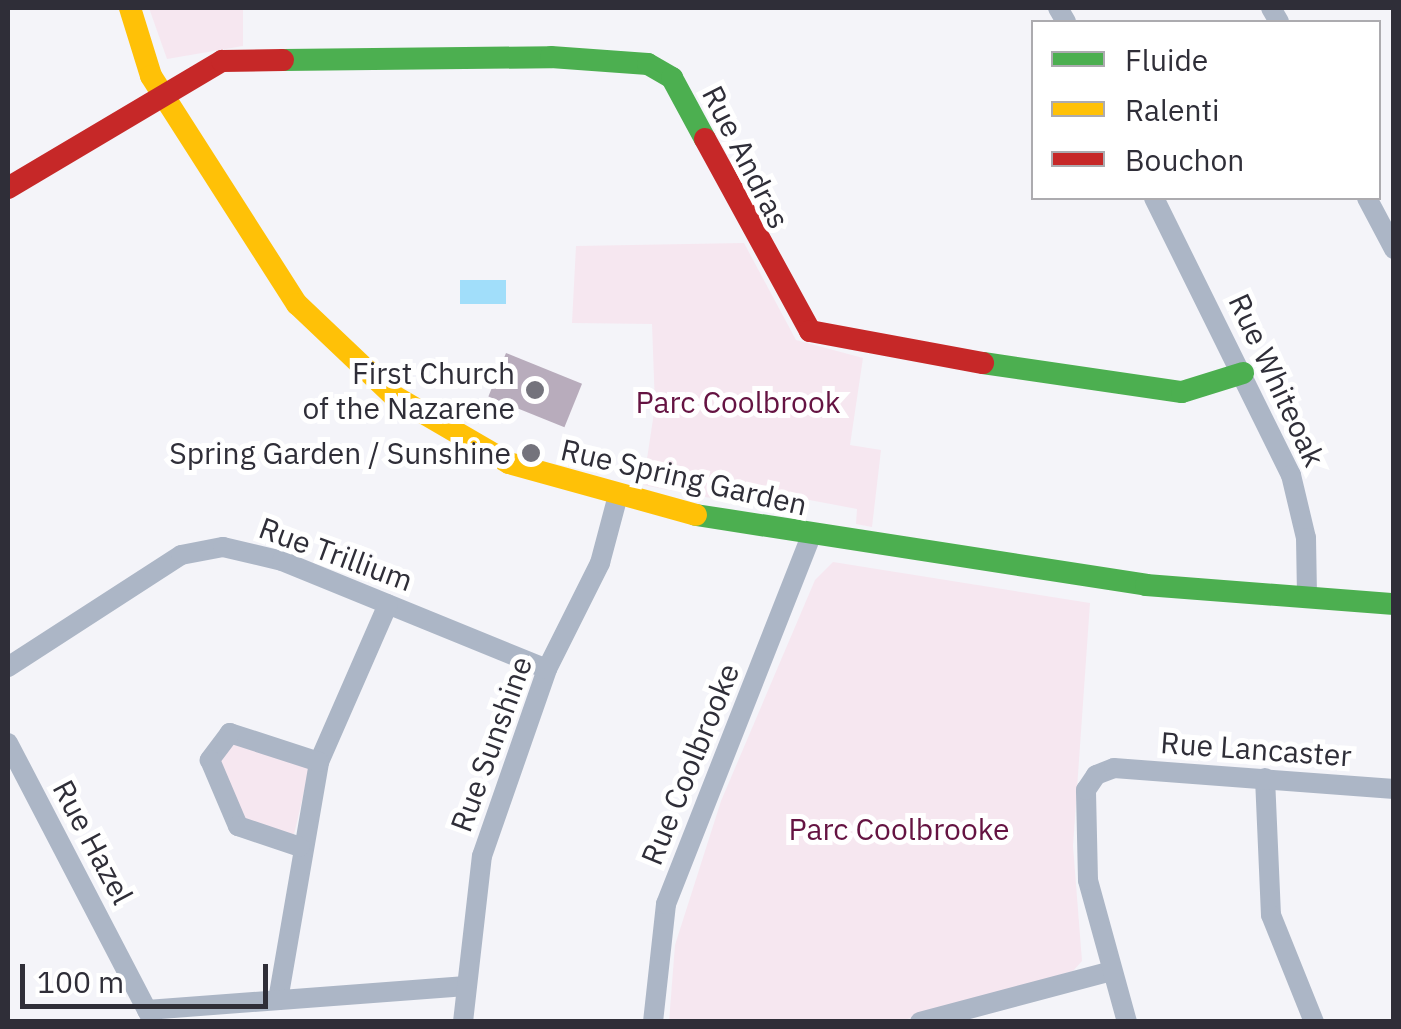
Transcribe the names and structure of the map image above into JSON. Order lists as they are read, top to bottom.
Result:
{
  "streets": {
    "street": [
      "Rue Andras",
      "Rue Whiteoak",
      "Rue Spring Garden",
      "Rue Trillium",
      "Rue Sunshine",
      "Rue Lancaster",
      "Rue Coolbrooke",
      "Rue Hazel"
    ]
  },
  "crossings": [
    ["Rue Andras", "Rue Whiteoak"],
    ["Rue Andras", "Rue Spring Garden"],
    ["Rue Whiteoak", "Rue Spring Garden"],
    ["Rue Spring Garden", "Rue Sunshine"],
    ["Rue Spring Garden", "Rue Coolbrooke"],
    ["Rue Trillium", "Rue Sunshine"]
  ],
  "parks": ["Parc Coolbrook", "Parc Coolbrooke"],
  "places": ["First Church of the Nazarene", "Spring Garden / Sunshine"],
  "legend": ["Fluide", "Ralenti", "Bouchon"],
  "scale_bar": "100 m"
}
